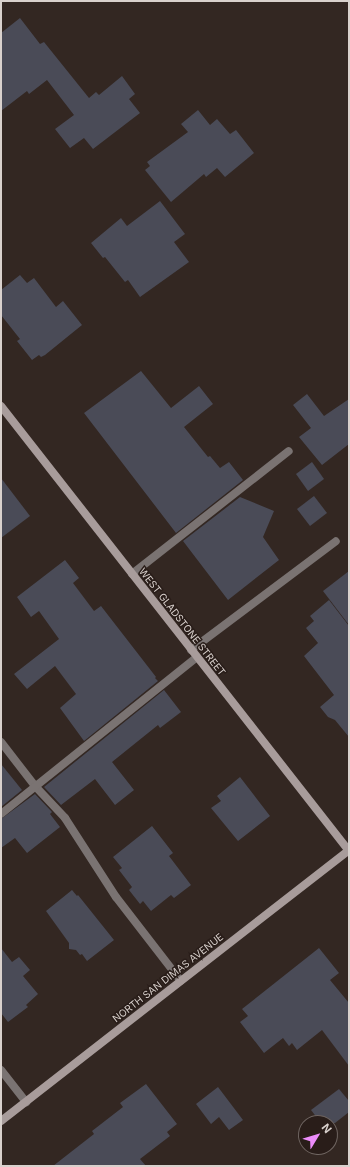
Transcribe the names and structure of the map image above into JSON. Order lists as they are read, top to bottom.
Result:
{
  "streets": {
    "main road": ["WEST GLADSTONE STREET", "NORTH SAN DIMAS AVENUE"]
  },
  "crossings": [
    ["WEST GLADSTONE STREET", "NORTH SAN DIMAS AVENUE"]
  ],
  "north": "top right"
}
